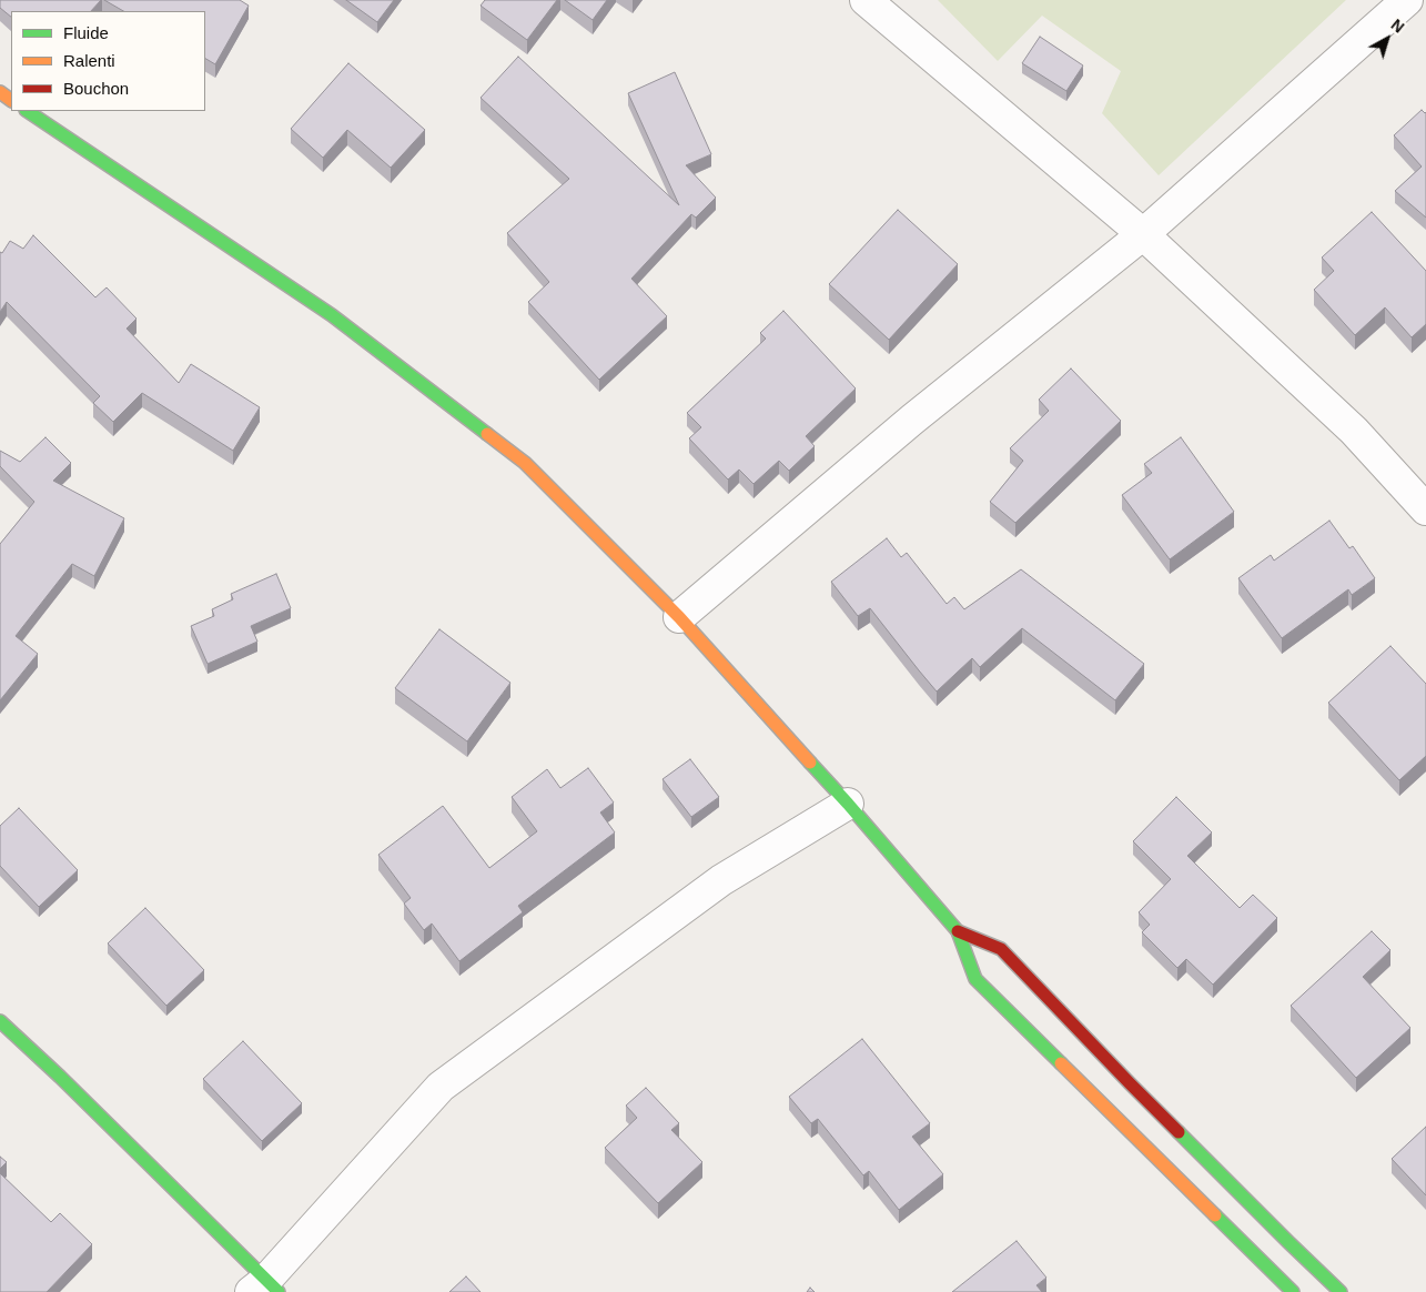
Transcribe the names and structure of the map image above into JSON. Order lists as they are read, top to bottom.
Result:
{
  "legend": ["Fluide", "Ralenti", "Bouchon"],
  "north": "top right"
}
